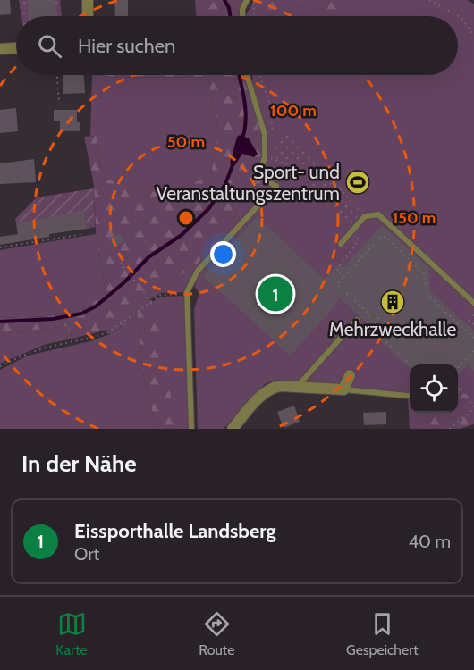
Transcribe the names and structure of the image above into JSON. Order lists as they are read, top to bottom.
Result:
{
  "places": {
    "sports": ["Sport- und Veranstaltungszentrum"],
    "building": ["Mehrzweckhalle"]
  },
  "page": {
    "search": "Hier suchen",
    "pins": "1",
    "heading": "In der Nähe",
    "list": [
      {
        "mark": "1",
        "name": "Eissporthalle Landsberg",
        "note": "Ort",
        "value": "40 m"
      }
    ],
    "nav": ["Karte", "Route", "Gespeichert"]
  },
  "rings": ["100 m", "50 m", "150 m"]
}
